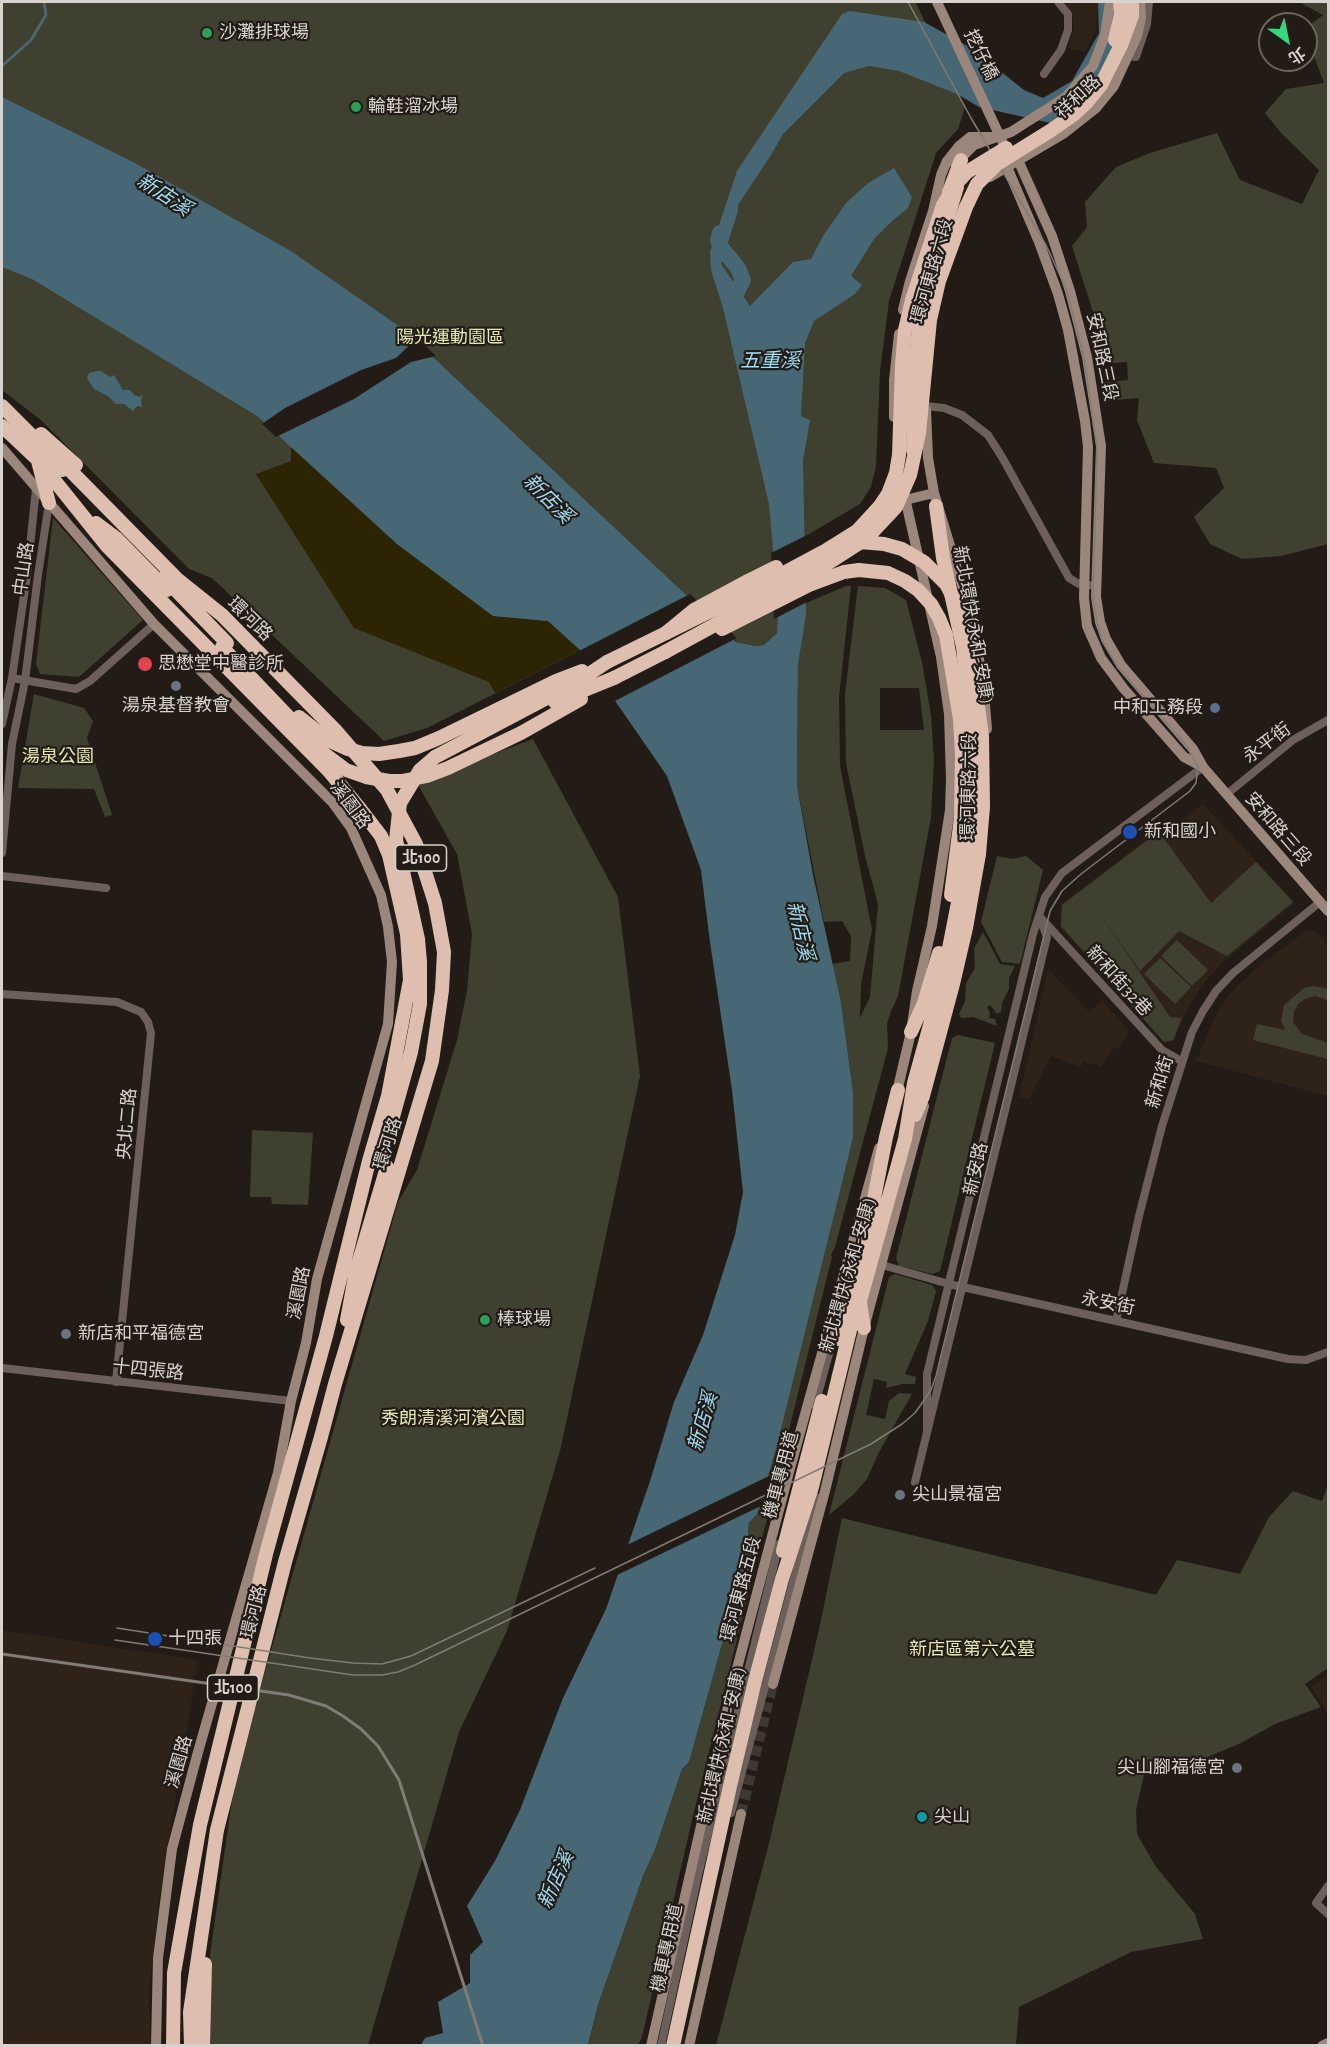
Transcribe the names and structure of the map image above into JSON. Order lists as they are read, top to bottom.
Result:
{
  "streets": {
    "highway": ["環河路", "新北環快(永和-安康)", "北100"],
    "main road": [
      "挖仔橋",
      "祥和路",
      "環河東路六段",
      "安和路三段",
      "溪園路",
      "環河東路五段"
    ],
    "street": [
      "中山路",
      "永平街",
      "新和街32巷",
      "新和街",
      "央北二路",
      "新安路",
      "永安街",
      "十四張路",
      "機車專用道"
    ]
  },
  "crossings": [
    ["挖仔橋", "安和路三段"],
    ["祥和路", "環河東路六段"],
    ["祥和路", "安和路三段"],
    ["環河東路六段", "安和路三段"],
    ["環河東路六段", "新北環快(永和-安康)"],
    ["環河東路六段", "永安街"],
    ["環河東路六段", "機車專用道"],
    ["環河東路六段", "環河東路五段"],
    ["安和路三段", "永平街"],
    ["安和路三段", "新和街"],
    ["安和路三段", "新安路"],
    ["中山路", "環河路"],
    ["中山路", "溪園路"],
    ["新北環快(永和-安康)", "機車專用道"],
    ["溪園路", "十四張路"],
    ["新和街32巷", "新和街"],
    ["新和街32巷", "新安路"],
    ["新和街", "永安街"],
    ["央北二路", "十四張路"],
    ["新安路", "永安街"]
  ],
  "water": ["新店溪", "五重溪"],
  "parks": [
    "陽光運動園區",
    "湯泉公園",
    "秀朗清溪河濱公園",
    "新店區第六公墓"
  ],
  "places": [
    "沙灘排球場",
    "輪鞋溜冰場",
    "思懋堂中醫診所",
    "湯泉基督教會",
    "中和工務段",
    "新和國小",
    "棒球場",
    "新店和平福德宮",
    "尖山景福宮",
    "十四張",
    "尖山腳福德宮",
    "尖山"
  ],
  "north": "bottom right"
}
